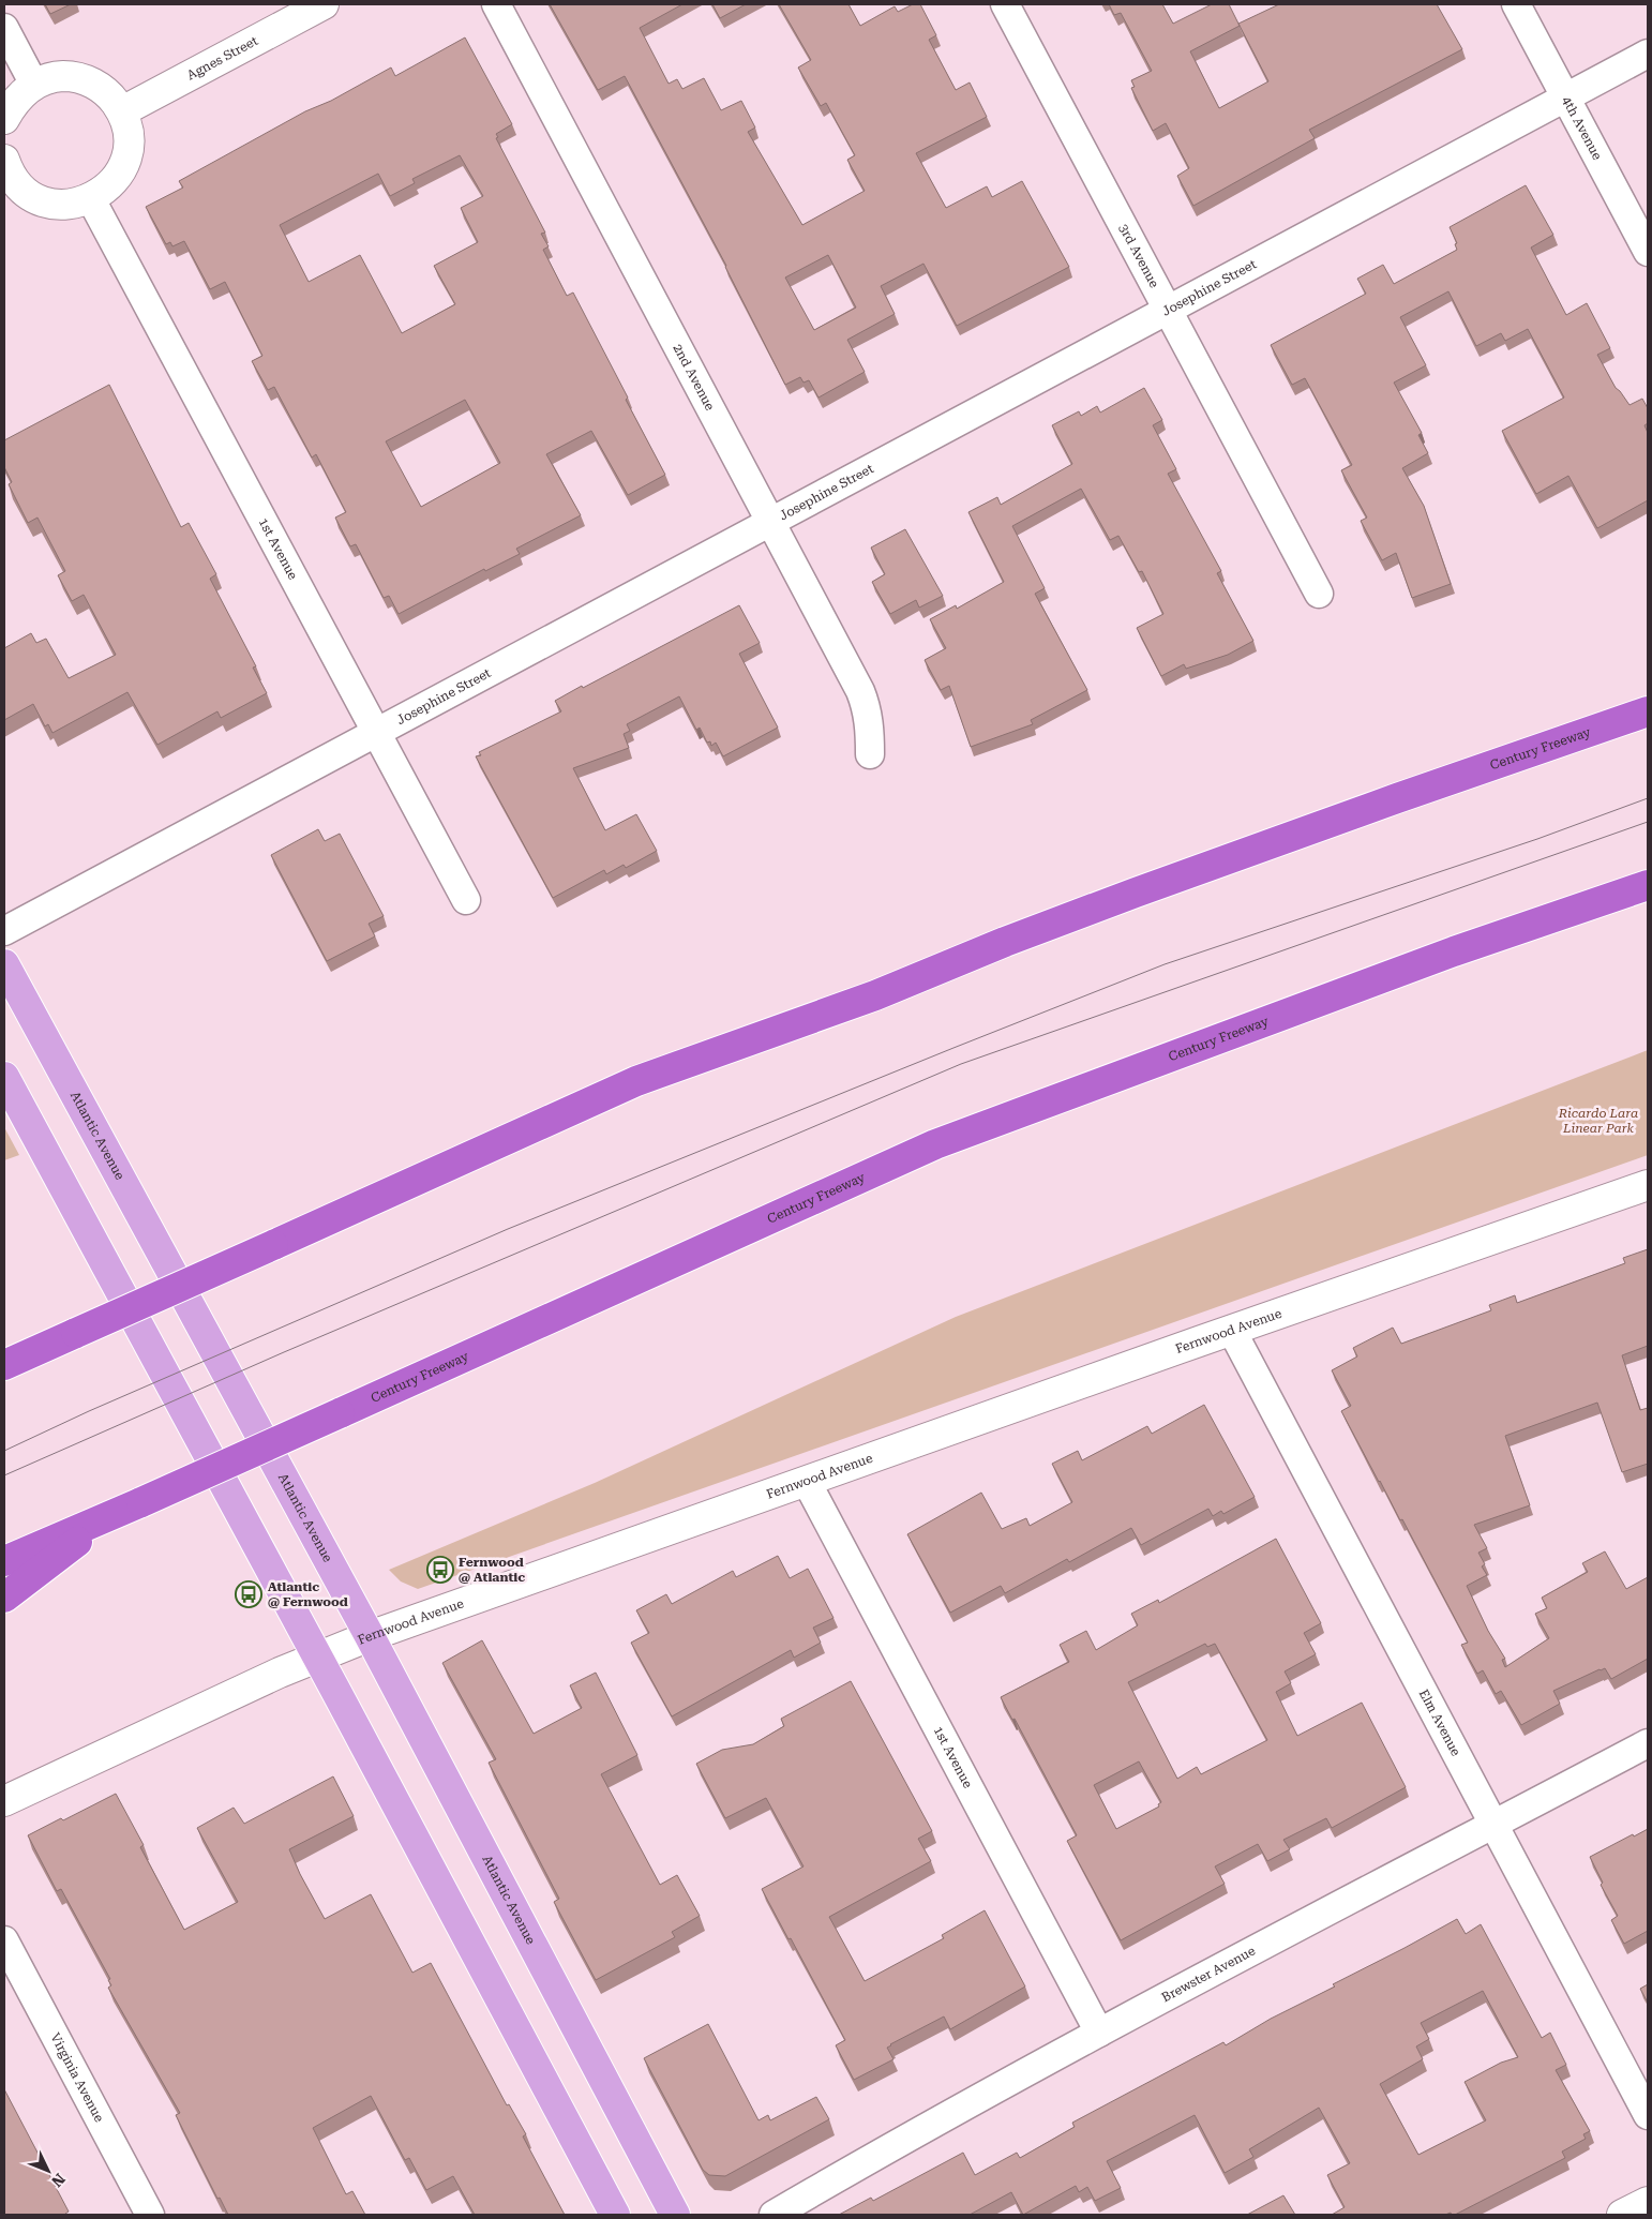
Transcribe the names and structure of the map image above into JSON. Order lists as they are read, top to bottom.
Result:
{
  "streets": {
    "highway": ["Century Freeway"],
    "main road": ["Atlantic Avenue"],
    "street": [
      "Agnes Street",
      "4th Avenue",
      "3rd Avenue",
      "Josephine Street",
      "2nd Avenue",
      "1st Avenue",
      "Fernwood Avenue",
      "Elm Avenue",
      "Brewster Avenue",
      "Virginia Avenue"
    ]
  },
  "crossings": [
    ["4th Avenue", "Josephine Street"],
    ["3rd Avenue", "Josephine Street"],
    ["Josephine Street", "2nd Avenue"],
    ["Josephine Street", "1st Avenue"],
    ["1st Avenue", "Fernwood Avenue"],
    ["1st Avenue", "Brewster Avenue"],
    ["Atlantic Avenue", "Fernwood Avenue"],
    ["Fernwood Avenue", "Elm Avenue"],
    ["Elm Avenue", "Brewster Avenue"]
  ],
  "parks": ["Ricardo Lara Linear Park"],
  "places": {
    "bus stop": ["Fernwood @ Atlantic", "Atlantic @ Fernwood"]
  },
  "north": "bottom right"
}
